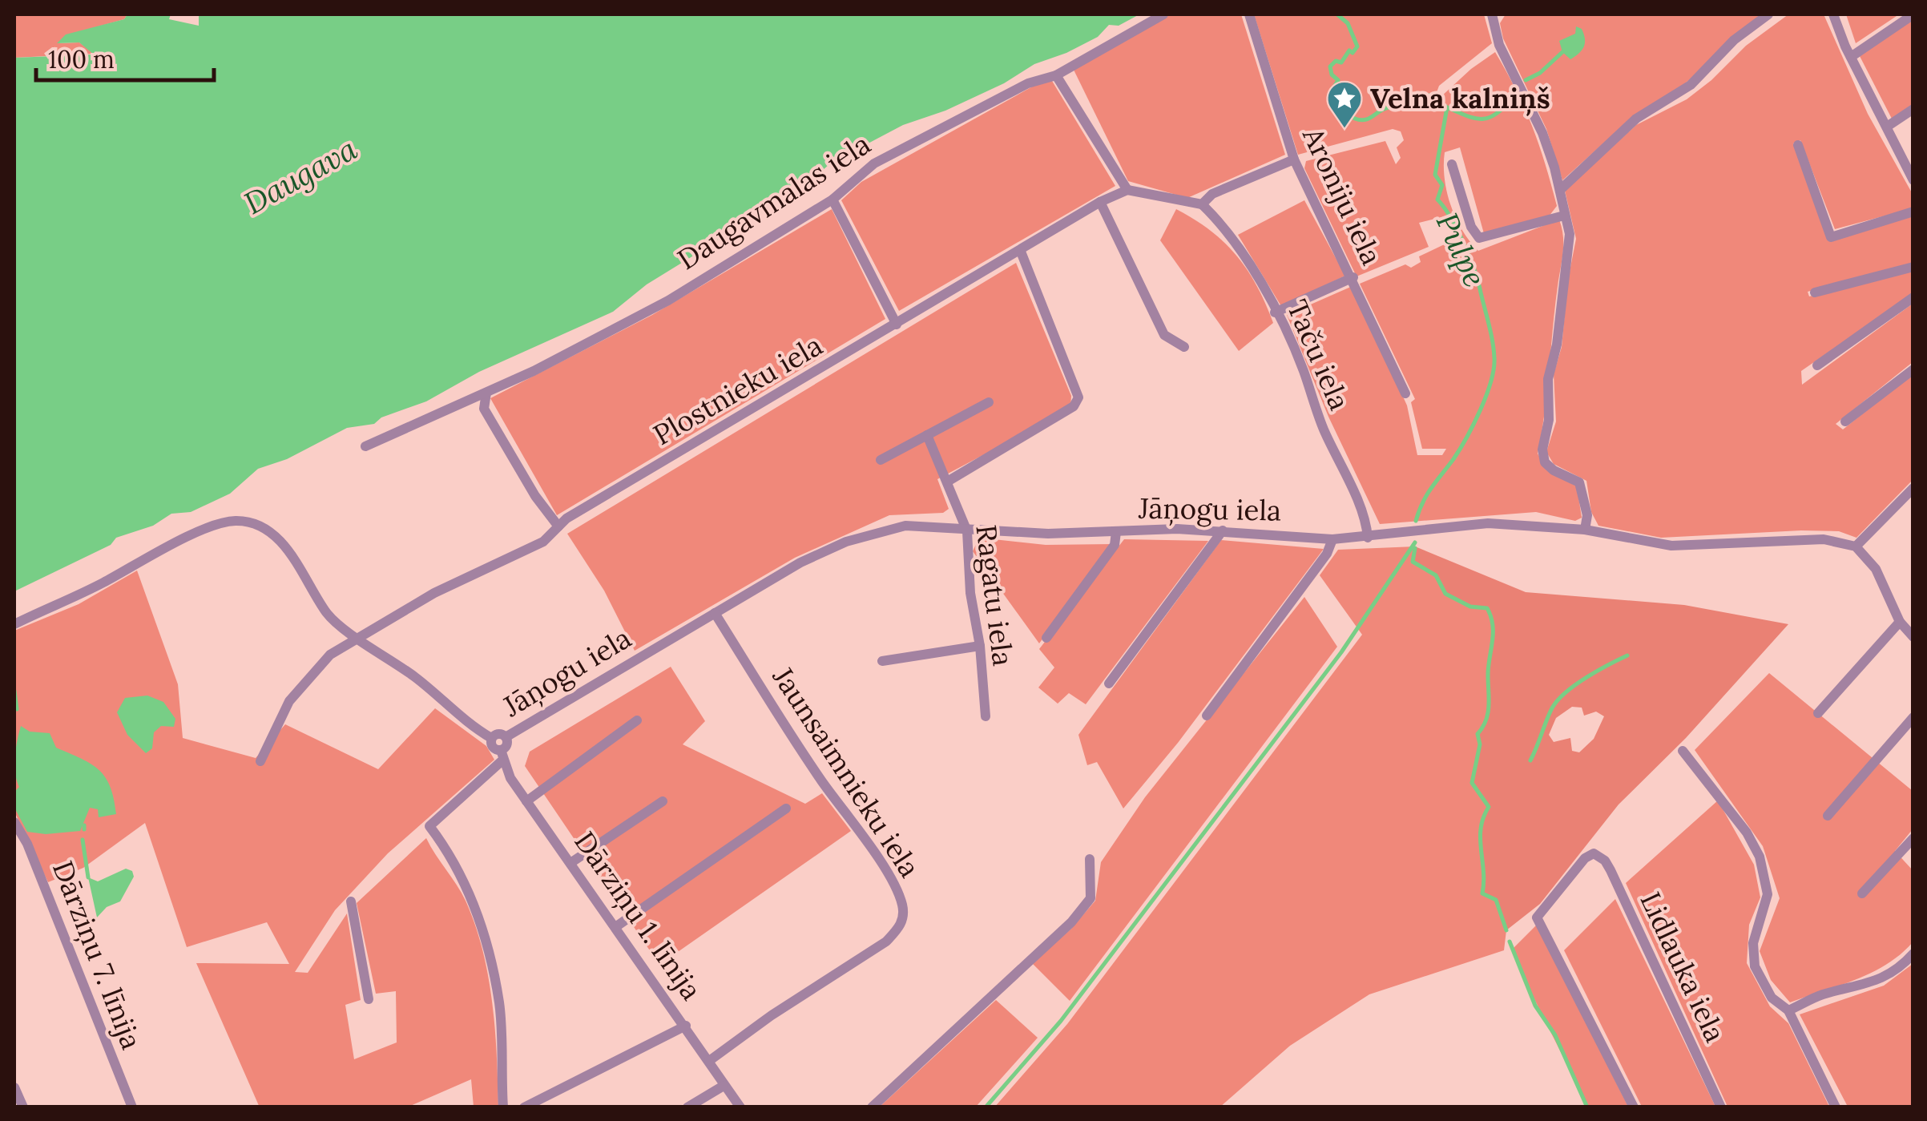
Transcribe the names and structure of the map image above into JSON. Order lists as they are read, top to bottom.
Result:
{
  "streets": {
    "street": [
      "Aroniju iela",
      "Daugavmalas iela",
      "Taču iela",
      "Plostnieku iela",
      "Jāņogu iela",
      "Ragatu iela",
      "Jaunsaimnieku iela",
      "Dārziņu 1. līnija",
      "Dārziņu 7. līnija",
      "Lidlauka iela"
    ]
  },
  "crossings": [
    ["Taču iela", "Jāņogu iela"],
    ["Plostnieku iela", "Jāņogu iela"],
    ["Jāņogu iela", "Ragatu iela"],
    ["Jāņogu iela", "Jaunsaimnieku iela"],
    ["Jāņogu iela", "Dārziņu 1. līnija"],
    ["Jaunsaimnieku iela", "Dārziņu 1. līnija"]
  ],
  "water": ["Daugava", "Pulpe"],
  "places": {
    "place": ["Velna kalniņš"]
  },
  "scale_bar": "100 m"
}
